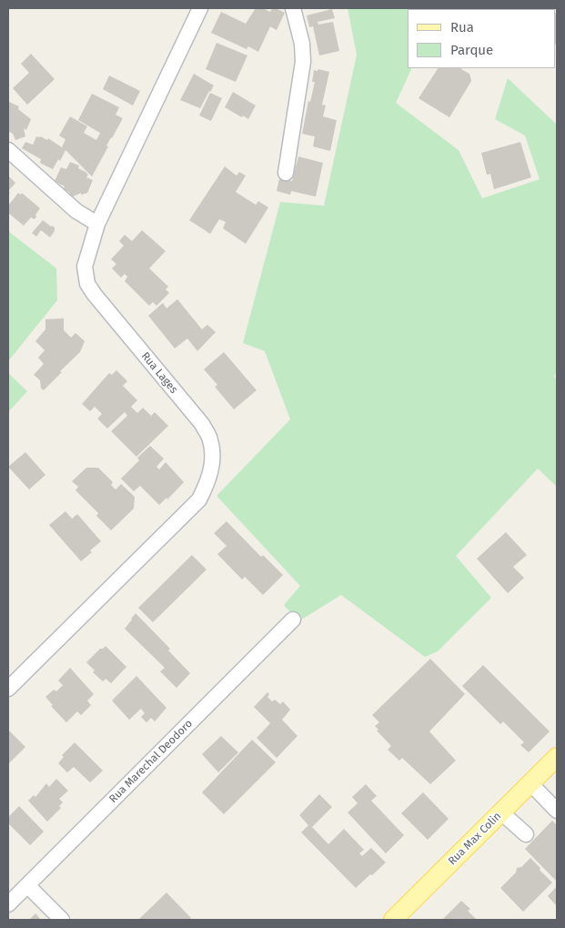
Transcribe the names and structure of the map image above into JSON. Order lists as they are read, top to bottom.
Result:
{
  "streets": {
    "main road": ["Rua Max Colin"],
    "street": ["Rua Lages", "Rua Marechal Deodoro"]
  },
  "legend": ["Rua", "Parque"]
}
